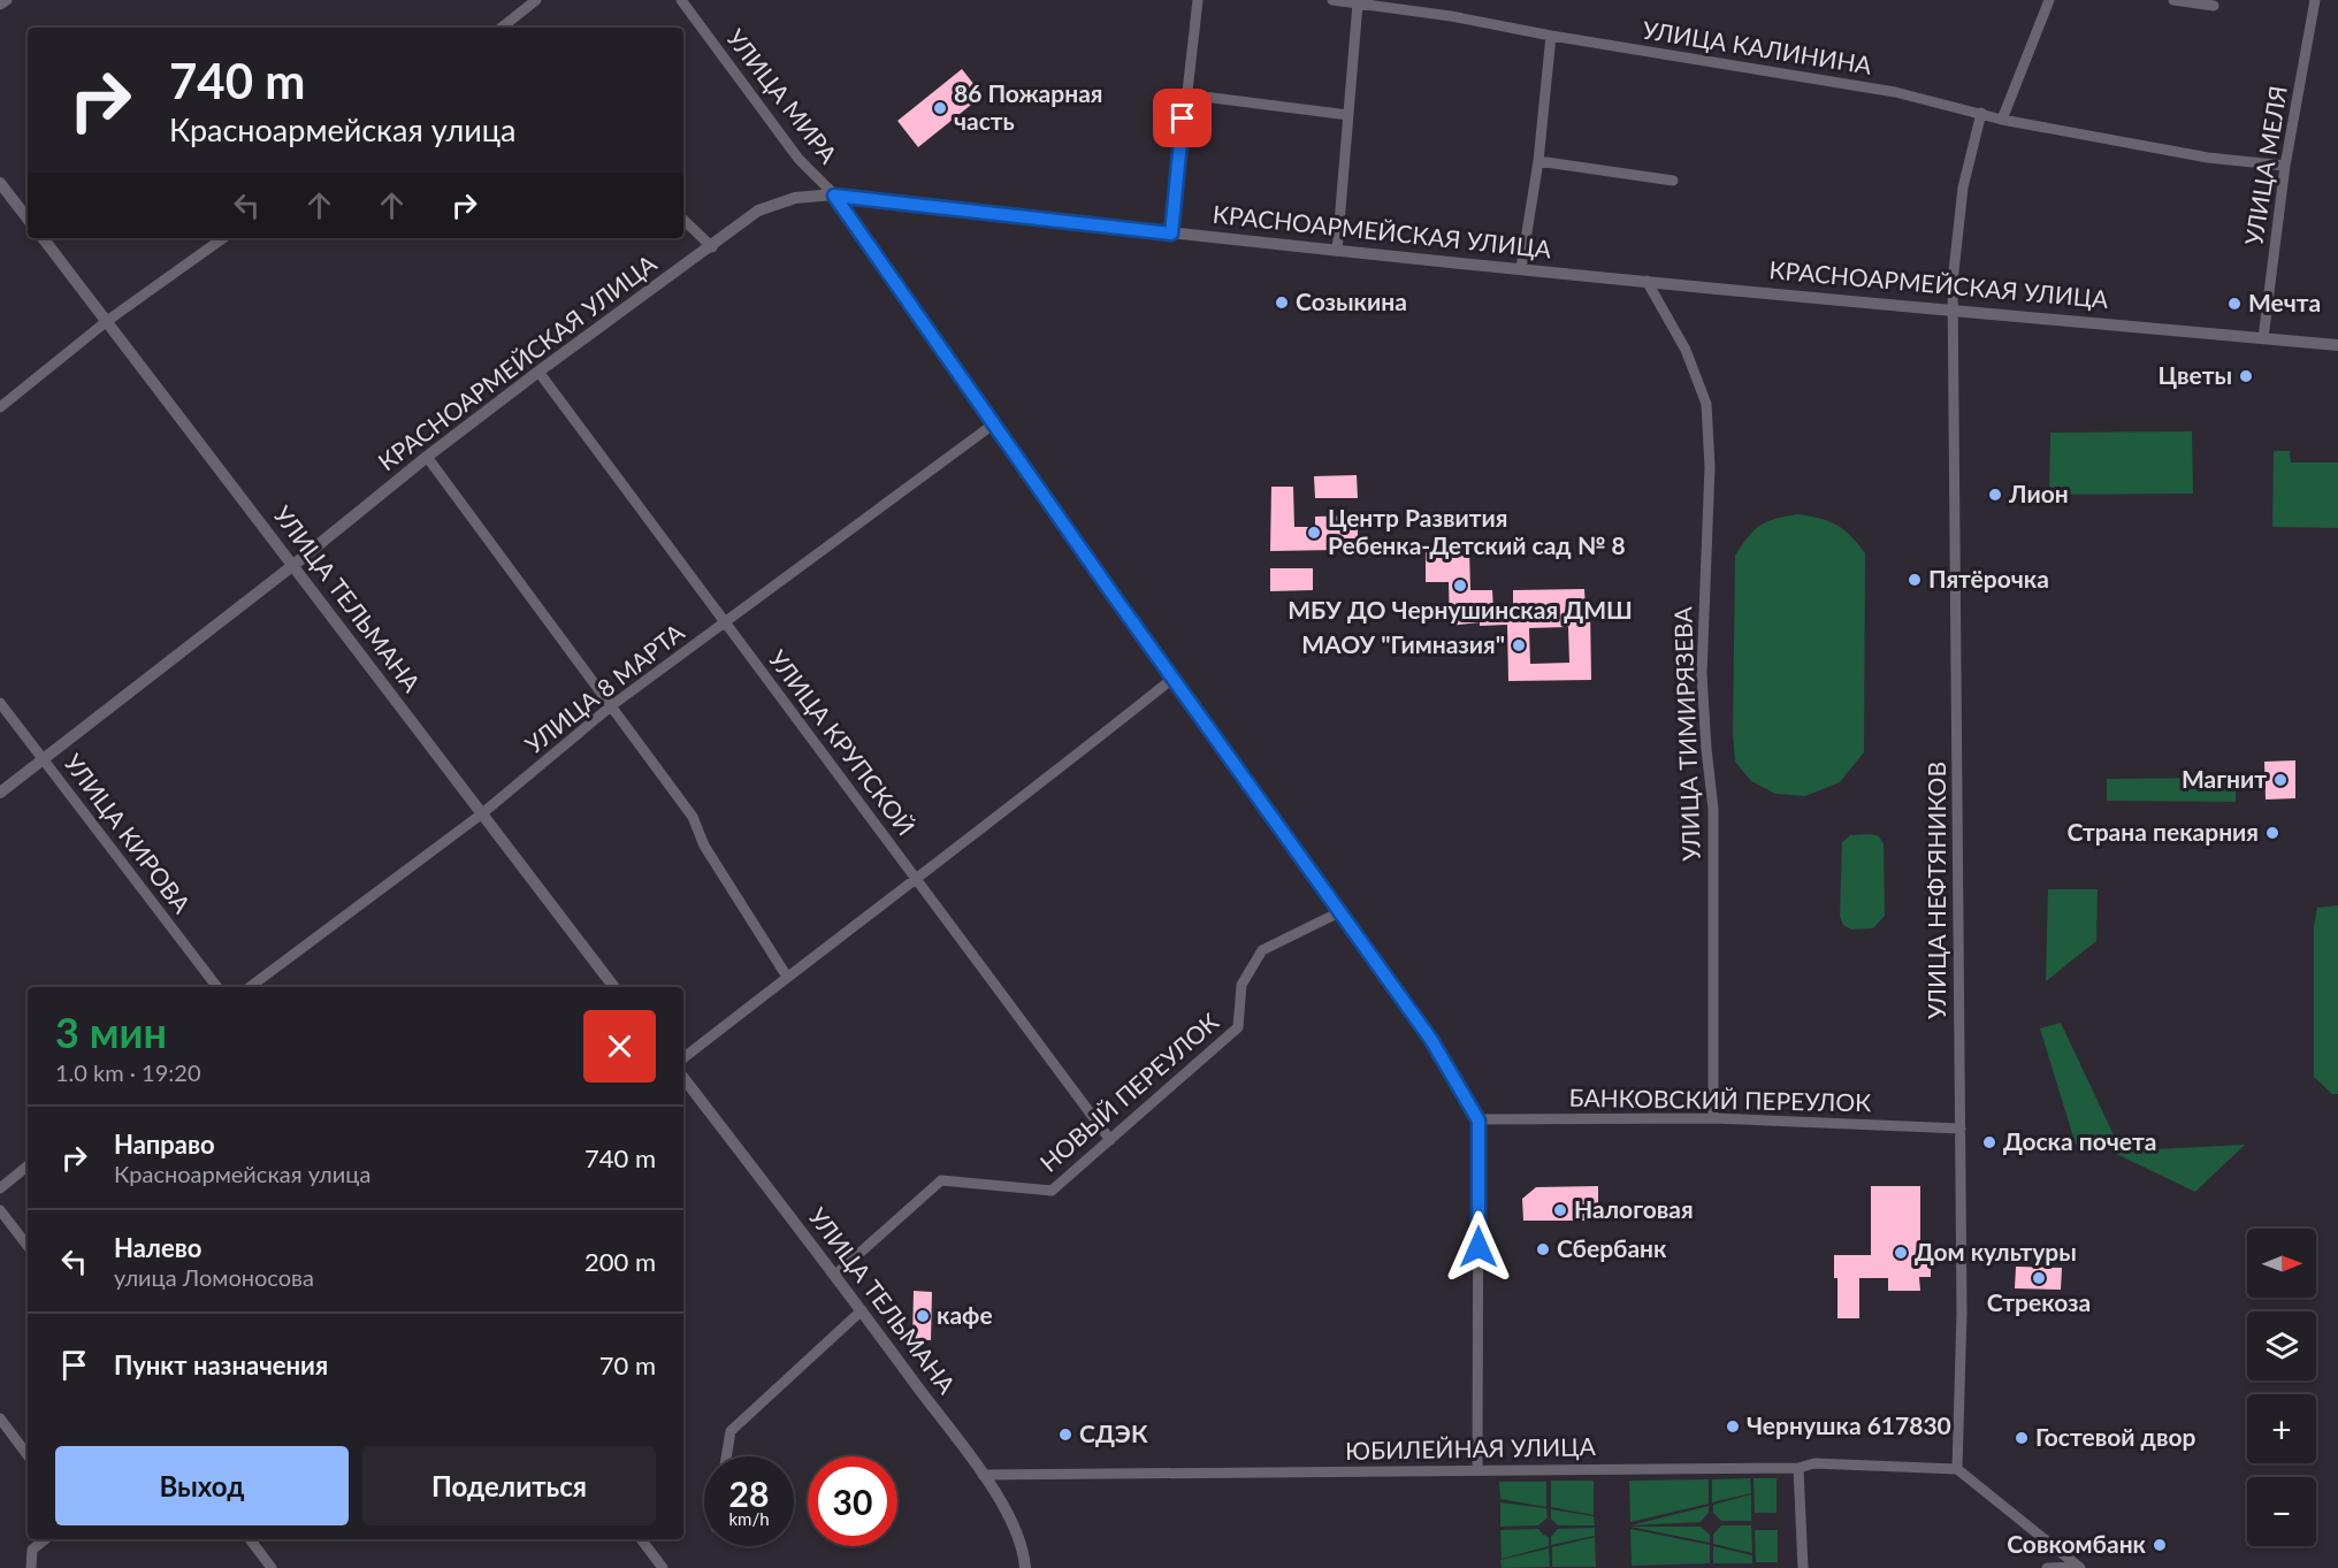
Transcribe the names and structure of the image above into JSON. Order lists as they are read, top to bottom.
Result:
{
  "streets": {
    "street": [
      "УЛИЦА КАЛИНИНА",
      "УЛИЦА МИРА",
      "УЛИЦА МЕЛЯ",
      "КРАСНОАРМЕЙСКАЯ УЛИЦА",
      "УЛИЦА ТЕЛЬМАНА",
      "УЛИЦА 8 МАРТА",
      "УЛИЦА ТИМИРЯЗЕВА",
      "УЛИЦА КРУПСКОЙ",
      "УЛИЦА КИРОВА",
      "УЛИЦА НЕФТЯНИКОВ",
      "НОВЫЙ ПЕРЕУЛОК",
      "БАНКОВСКИЙ ПЕРЕУЛОК",
      "ЮБИЛЕЙНАЯ УЛИЦА"
    ]
  },
  "crossings": [
    ["УЛИЦА КАЛИНИНА", "УЛИЦА МЕЛЯ"],
    ["УЛИЦА КАЛИНИНА", "УЛИЦА НЕФТЯНИКОВ"],
    ["УЛИЦА МИРА", "КРАСНОАРМЕЙСКАЯ УЛИЦА"],
    ["УЛИЦА МИРА", "УЛИЦА 8 МАРТА"],
    ["УЛИЦА МИРА", "НОВЫЙ ПЕРЕУЛОК"],
    ["УЛИЦА МИРА", "БАНКОВСКИЙ ПЕРЕУЛОК"],
    ["УЛИЦА МЕЛЯ", "КРАСНОАРМЕЙСКАЯ УЛИЦА"],
    ["КРАСНОАРМЕЙСКАЯ УЛИЦА", "УЛИЦА ТЕЛЬМАНА"],
    ["КРАСНОАРМЕЙСКАЯ УЛИЦА", "УЛИЦА ТИМИРЯЗЕВА"],
    ["КРАСНОАРМЕЙСКАЯ УЛИЦА", "УЛИЦА КРУПСКОЙ"],
    ["КРАСНОАРМЕЙСКАЯ УЛИЦА", "УЛИЦА КИРОВА"],
    ["КРАСНОАРМЕЙСКАЯ УЛИЦА", "УЛИЦА НЕФТЯНИКОВ"],
    ["УЛИЦА ТЕЛЬМАНА", "УЛИЦА 8 МАРТА"],
    ["УЛИЦА ТЕЛЬМАНА", "НОВЫЙ ПЕРЕУЛОК"],
    ["УЛИЦА ТЕЛЬМАНА", "ЮБИЛЕЙНАЯ УЛИЦА"],
    ["УЛИЦА 8 МАРТА", "УЛИЦА КРУПСКОЙ"],
    ["УЛИЦА ТИМИРЯЗЕВА", "БАНКОВСКИЙ ПЕРЕУЛОК"],
    ["УЛИЦА КРУПСКОЙ", "НОВЫЙ ПЕРЕУЛОК"],
    ["УЛИЦА НЕФТЯНИКОВ", "БАНКОВСКИЙ ПЕРЕУЛОК"],
    ["УЛИЦА НЕФТЯНИКОВ", "ЮБИЛЕЙНАЯ УЛИЦА"]
  ],
  "places": [
    "86 Пожарная часть",
    "Созыкина",
    "Мечта",
    "Цветы",
    "Лион",
    "Центр Развития Ребенка-Детский сад № 8",
    "Пятёрочка",
    "МБУ ДО Чернушинская ДМШ",
    "МАОУ \"Гимназия\"",
    "Магнит",
    "Страна пекарния",
    "Доска почета",
    "Налоговая",
    "Сбербанк",
    "Дом культуры",
    "Стрекоза",
    "кафе",
    "Чернушка 617830",
    "СДЭК",
    "Гостевой двор",
    "Совкомбанк"
  ],
  "north": "right",
  "page": {
    "turn": ["740 m", "Красноармейская улица"],
    "heading": ["3 мин", "1.0 km · 19:20"],
    "list": [
      {
        "name": "Направо",
        "note": "Красноармейская улица",
        "value": "740 m"
      },
      {
        "name": "Налево",
        "note": "улица Ломоносова",
        "value": "200 m"
      },
      {
        "name": "Пункт назначения",
        "value": "70 m"
      }
    ],
    "map_buttons": ["+", "−"],
    "buttons": ["Выход", "Поделиться"],
    "speed": "28 km/h",
    "limit": "30"
  }
}
